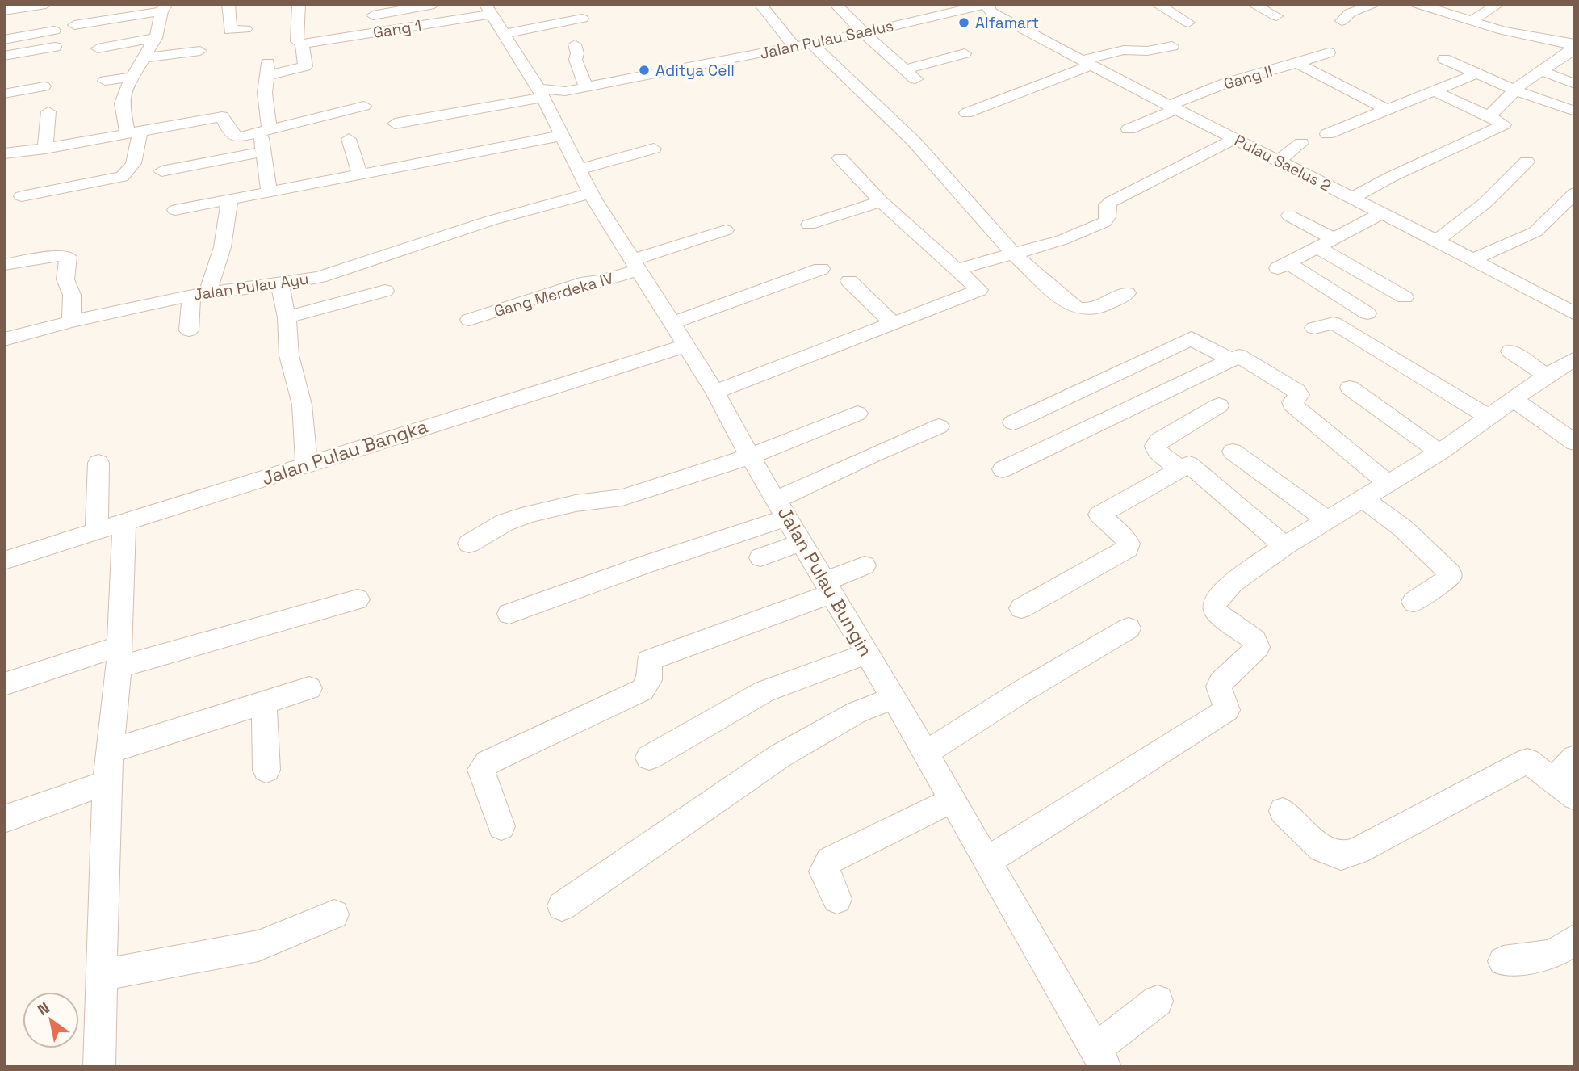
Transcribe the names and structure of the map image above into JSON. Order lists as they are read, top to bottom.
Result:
{
  "streets": {
    "street": [
      "Gang 1",
      "Jalan Pulau Saelus",
      "Gang II",
      "Pulau Saelus 2",
      "Jalan Pulau Ayu",
      "Gang Merdeka IV",
      "Jalan Pulau Bangka",
      "Jalan Pulau Bungin"
    ]
  },
  "crossings": [
    ["Gang 1", "Jalan Pulau Bungin"],
    ["Jalan Pulau Saelus", "Pulau Saelus 2"],
    ["Jalan Pulau Saelus", "Jalan Pulau Bungin"],
    ["Gang II", "Pulau Saelus 2"],
    ["Jalan Pulau Ayu", "Jalan Pulau Bungin"],
    ["Gang Merdeka IV", "Jalan Pulau Bungin"],
    ["Jalan Pulau Bangka", "Jalan Pulau Bungin"]
  ],
  "places": ["Alfamart", "Aditya Cell"],
  "north": "top left"
}
